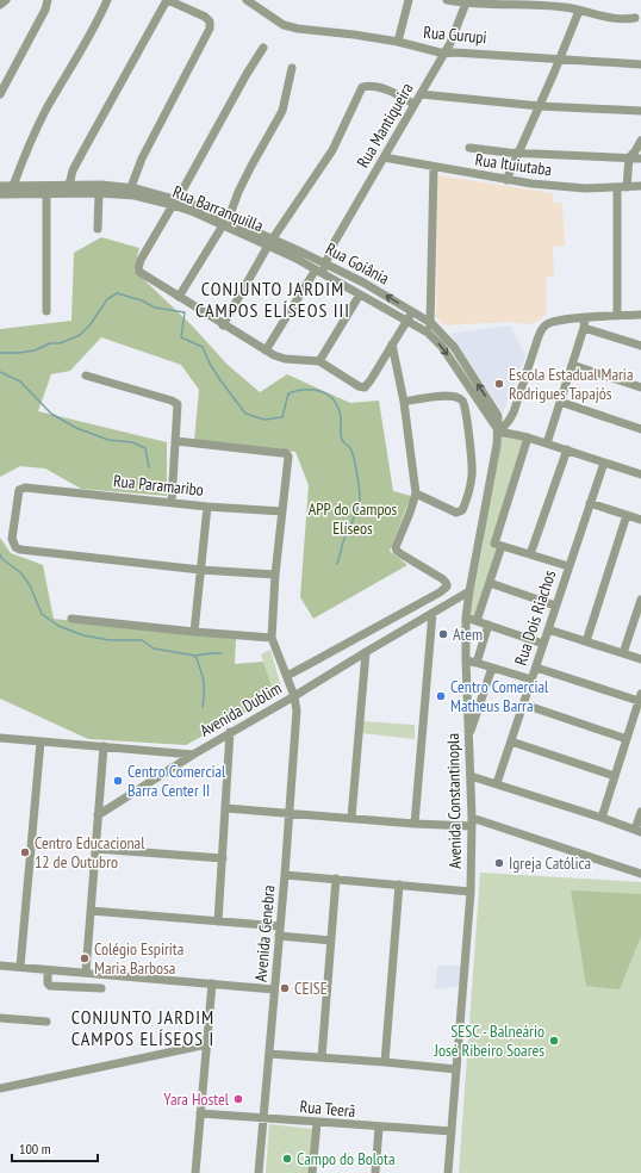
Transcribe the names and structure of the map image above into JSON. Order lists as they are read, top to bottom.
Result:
{
  "streets": {
    "street": [
      "Rua Gurupi",
      "Rua Mantiqueira",
      "Rua Ituiutaba",
      "Rua Barranquilla",
      "Rua Goiânia",
      "Rua Paramaribo",
      "Rua Dois Riachos",
      "Avenida Dublim",
      "Avenida Constantinopla",
      "Avenida Genebra",
      "Rua Teerã"
    ]
  },
  "crossings": [
    ["Rua Gurupi", "Rua Mantiqueira"],
    ["Rua Mantiqueira", "Rua Ituiutaba"],
    ["Rua Mantiqueira", "Rua Barranquilla"],
    ["Rua Mantiqueira", "Rua Goiânia"],
    ["Rua Barranquilla", "Rua Goiânia"],
    ["Rua Goiânia", "Avenida Constantinopla"],
    ["Avenida Dublim", "Avenida Constantinopla"],
    ["Avenida Dublim", "Avenida Genebra"],
    ["Avenida Constantinopla", "Rua Teerã"],
    ["Avenida Genebra", "Rua Teerã"]
  ],
  "districts": ["CONJUNTO JARDIM CAMPOS ELÍSEOS III", "CONJUNTO JARDIM CAMPOS ELÍSEOS I"],
  "parks": ["APP do Campos Elíseos"],
  "places": [
    "Escola Estadual Maria Rodrigues Tapajós",
    "Atem",
    "Centro Comercial Matheus Barra",
    "Centro Comercial Barra Center II",
    "Centro Educacional 12 de Outubro",
    "Igreja Católica",
    "Colégio Espirita Maria Barbosa",
    "CEISE",
    "SESC - Balneário José Ribeiro Soares",
    "Yara Hostel",
    "Campo do Bolota"
  ],
  "scale_bar": "100 m"
}
